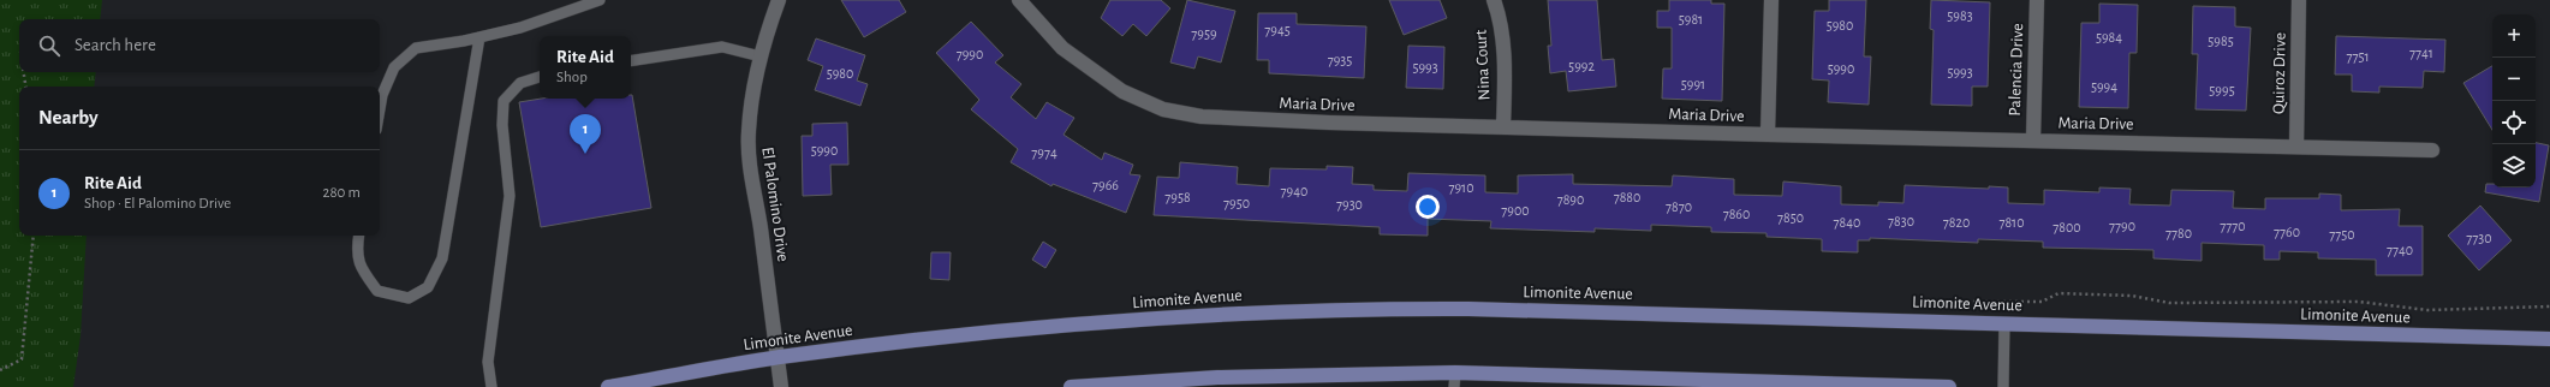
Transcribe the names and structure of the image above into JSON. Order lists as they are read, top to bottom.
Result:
{
  "streets": {
    "main road": ["Limonite Avenue"],
    "street": [
      "Nina Court",
      "Palencia Drive",
      "Quiroz Drive",
      "Maria Drive",
      "El Palomino Drive"
    ]
  },
  "crossings": [
    ["Nina Court", "Maria Drive"],
    ["Palencia Drive", "Maria Drive"],
    ["Quiroz Drive", "Maria Drive"],
    ["El Palomino Drive", "Limonite Avenue"]
  ],
  "house_numbers": [
    "5983",
    "5981",
    "5980",
    "7945",
    "7959",
    "5984",
    "5985",
    "7741",
    "7990",
    "7751",
    "7935",
    "5992",
    "5993",
    "5990",
    "5993",
    "5980",
    "5991",
    "5994",
    "5995",
    "5990",
    "7974",
    "7966",
    "7910",
    "7940",
    "7958",
    "7880",
    "7890",
    "7950",
    "7930",
    "7870",
    "7900",
    "7860",
    "7850",
    "7830",
    "7840",
    "7820",
    "7810",
    "7790",
    "7770",
    "7800",
    "7760",
    "7780",
    "7750",
    "7730",
    "7740"
  ],
  "page": {
    "map_buttons": ["+", "−"],
    "search": "Search here",
    "popup": ["Rite Aid", "Shop"],
    "heading": "Nearby",
    "pins": "1",
    "list": [
      {
        "mark": "1",
        "name": "Rite Aid",
        "note": "Shop · El Palomino Drive",
        "value": "280 m"
      }
    ]
  }
}
